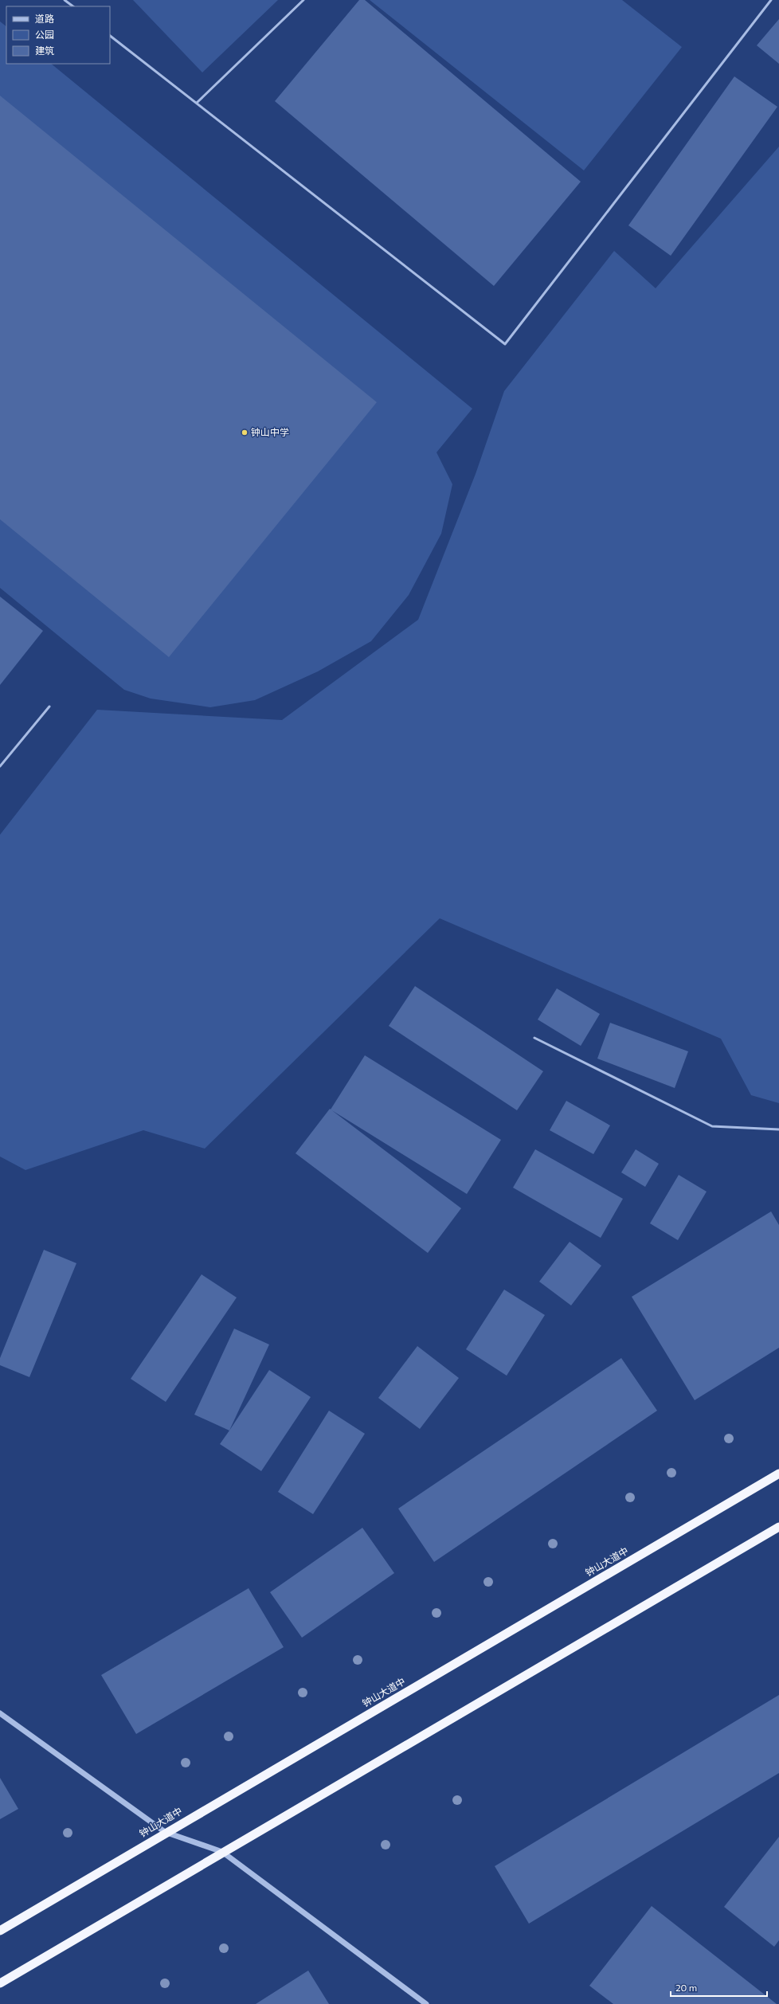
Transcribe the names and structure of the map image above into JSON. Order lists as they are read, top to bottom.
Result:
{
  "streets": {
    "highway": ["钟山大道中"]
  },
  "places": ["钟山中学"],
  "legend": ["道路", "公园", "建筑"],
  "scale_bar": "20 m"
}
